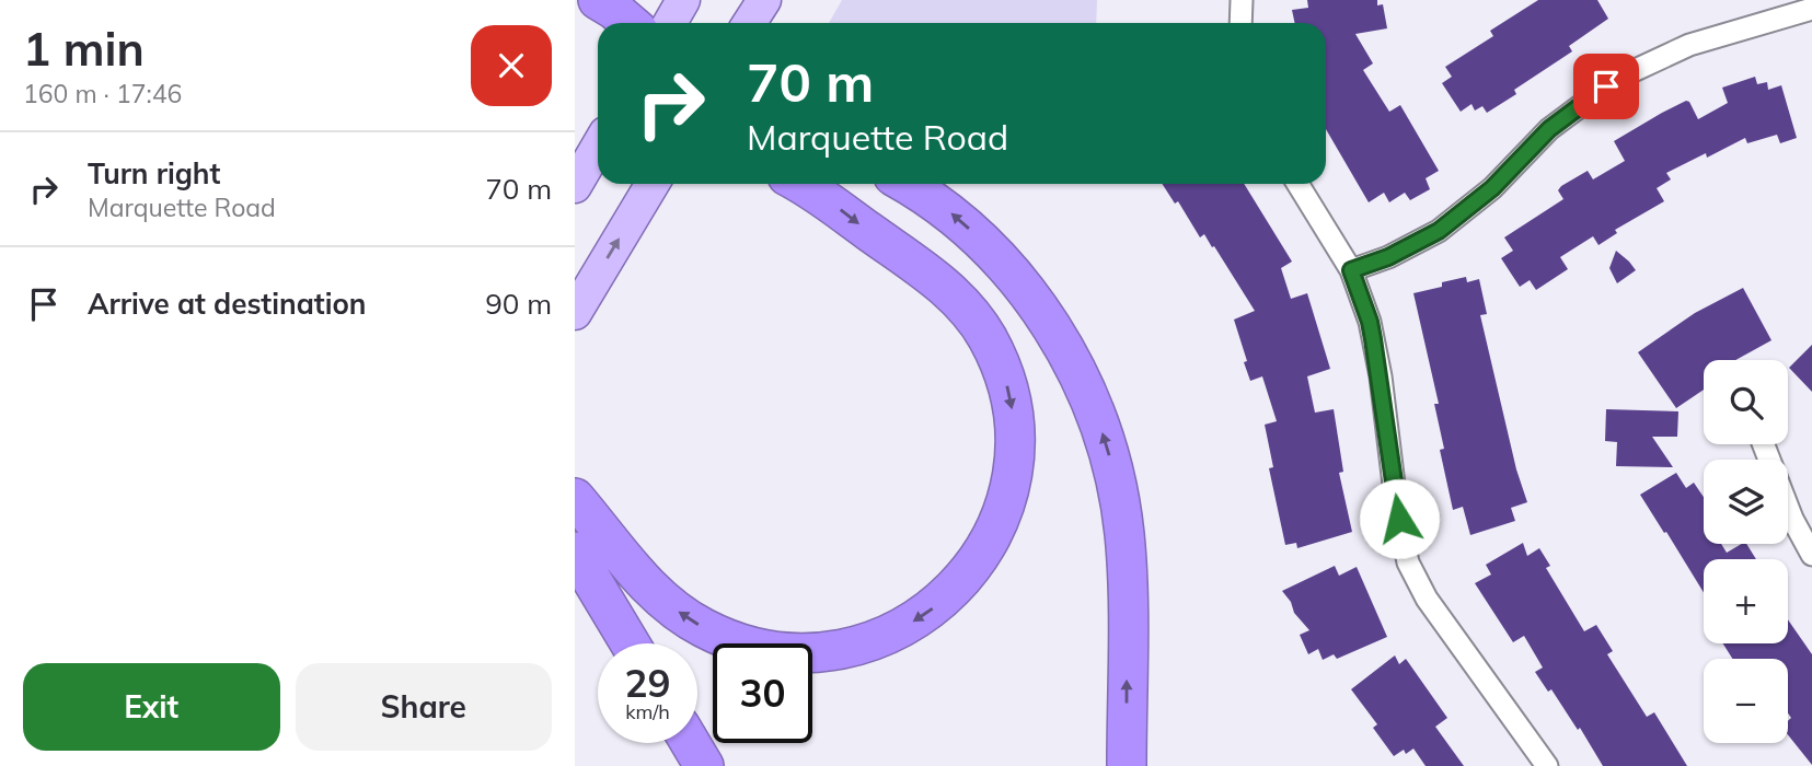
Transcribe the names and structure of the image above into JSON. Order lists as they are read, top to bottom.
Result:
{
  "page": {
    "heading": ["1 min", "160 m · 17:46"],
    "turn": ["70 m", "Marquette Road"],
    "list": [
      {
        "name": "Turn right",
        "note": "Marquette Road",
        "value": "70 m"
      },
      {
        "name": "Arrive at destination",
        "value": "90 m"
      }
    ],
    "map_buttons": ["+", "−"],
    "speed": "29 km/h",
    "limit": "30",
    "buttons": ["Exit", "Share"]
  }
}
